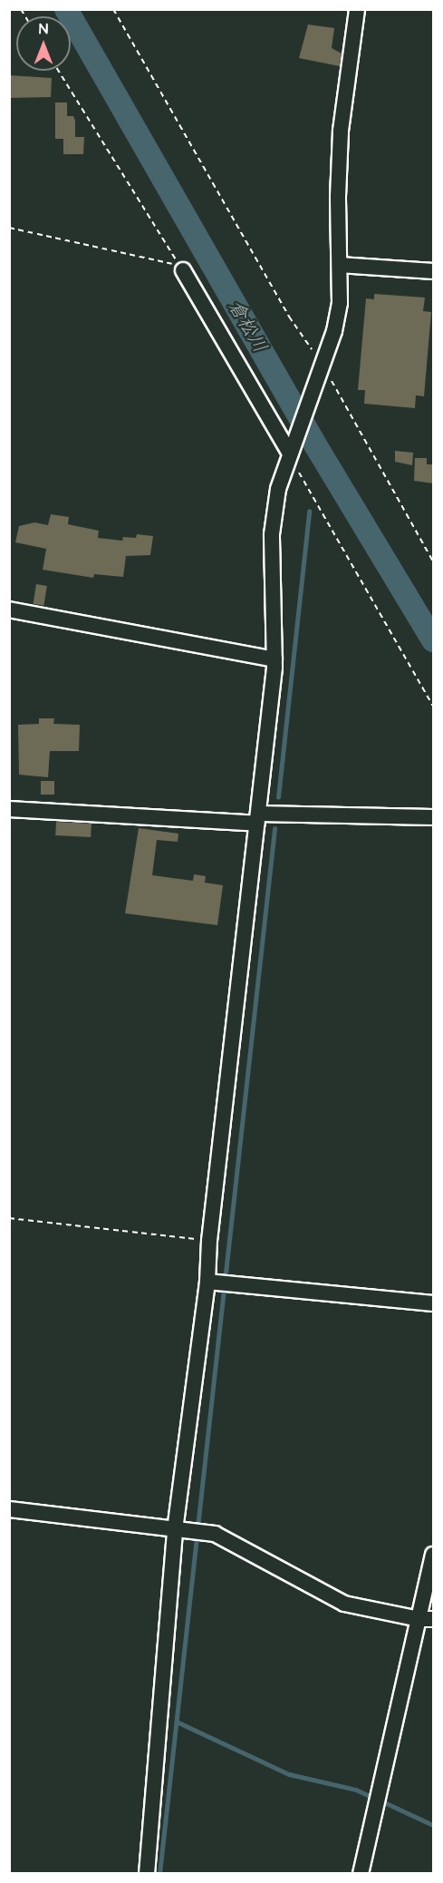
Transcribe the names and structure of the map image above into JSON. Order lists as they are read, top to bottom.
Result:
{
  "water": ["倉松川"],
  "north": "top"
}
